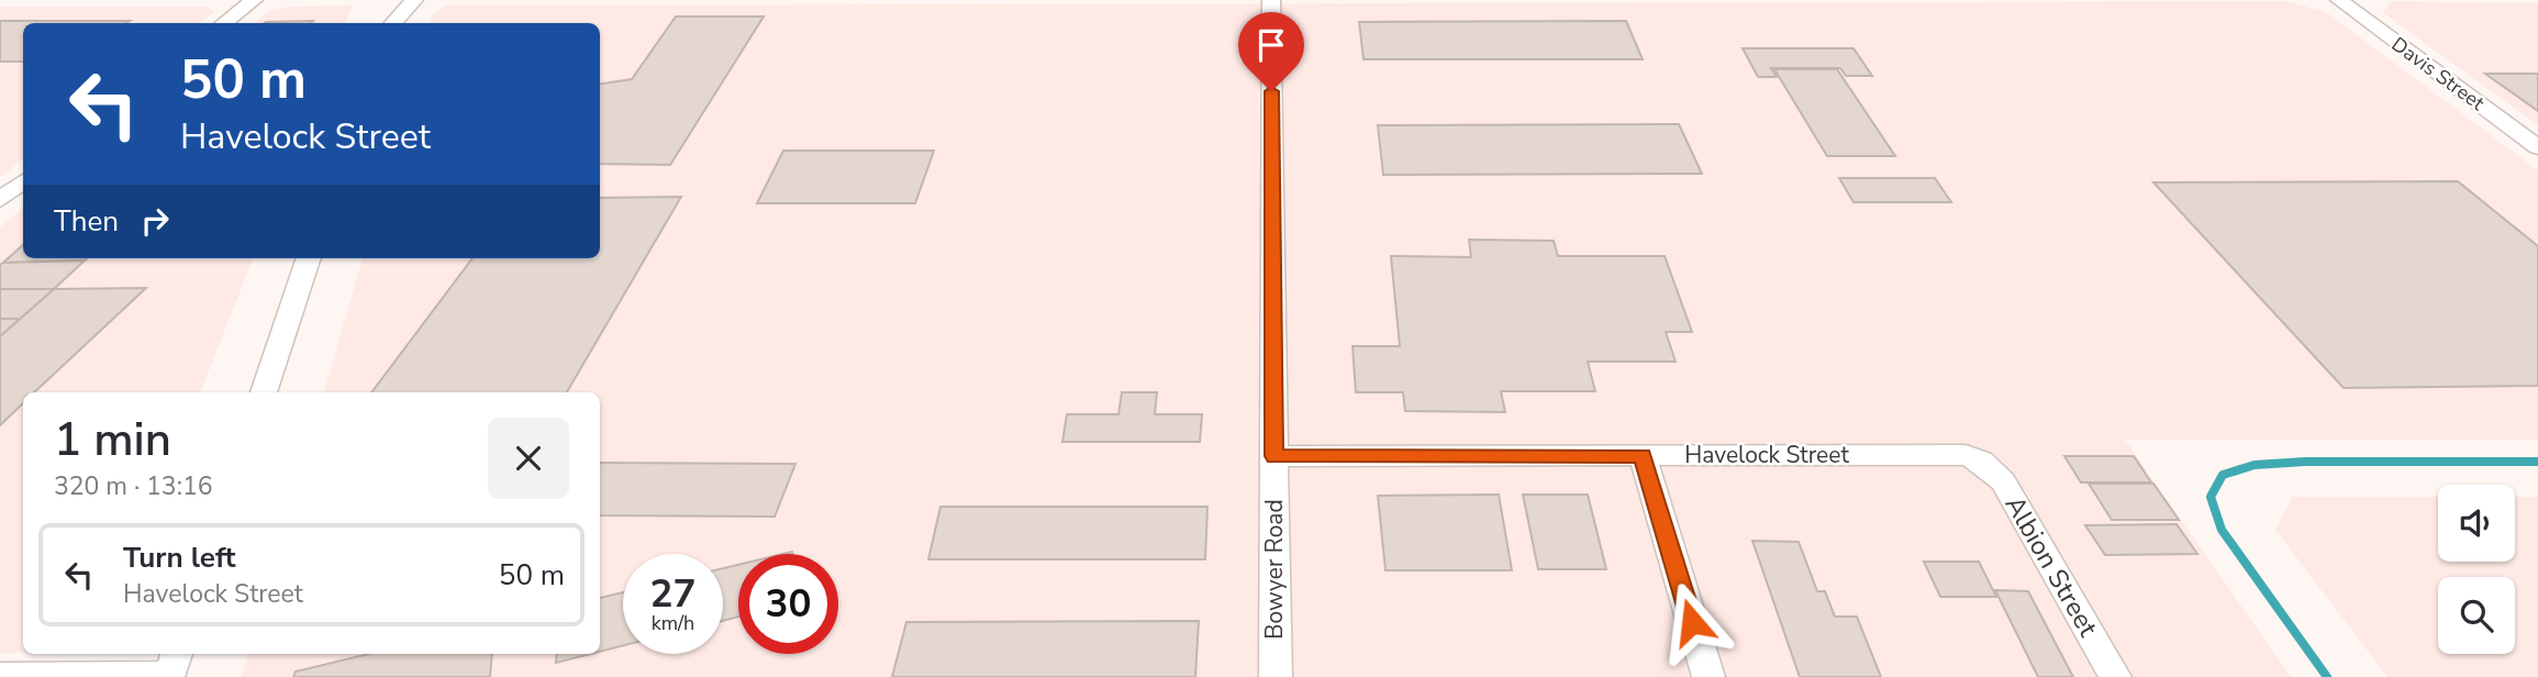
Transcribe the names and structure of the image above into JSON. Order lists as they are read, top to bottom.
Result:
{
  "streets": {
    "street": [
      "Davis Street",
      "Havelock Street",
      "Albion Street",
      "Bowyer Road"
    ]
  },
  "crossings": [
    ["Havelock Street", "Albion Street"],
    ["Havelock Street", "Bowyer Road"]
  ],
  "page": {
    "turn": ["50 m", "Havelock Street"],
    "then": "Then",
    "heading": ["1 min", "320 m · 13:16"],
    "list": [
      {
        "name": "Turn left",
        "note": "Havelock Street",
        "value": "50 m"
      }
    ],
    "speed": "27 km/h",
    "limit": "30"
  }
}
